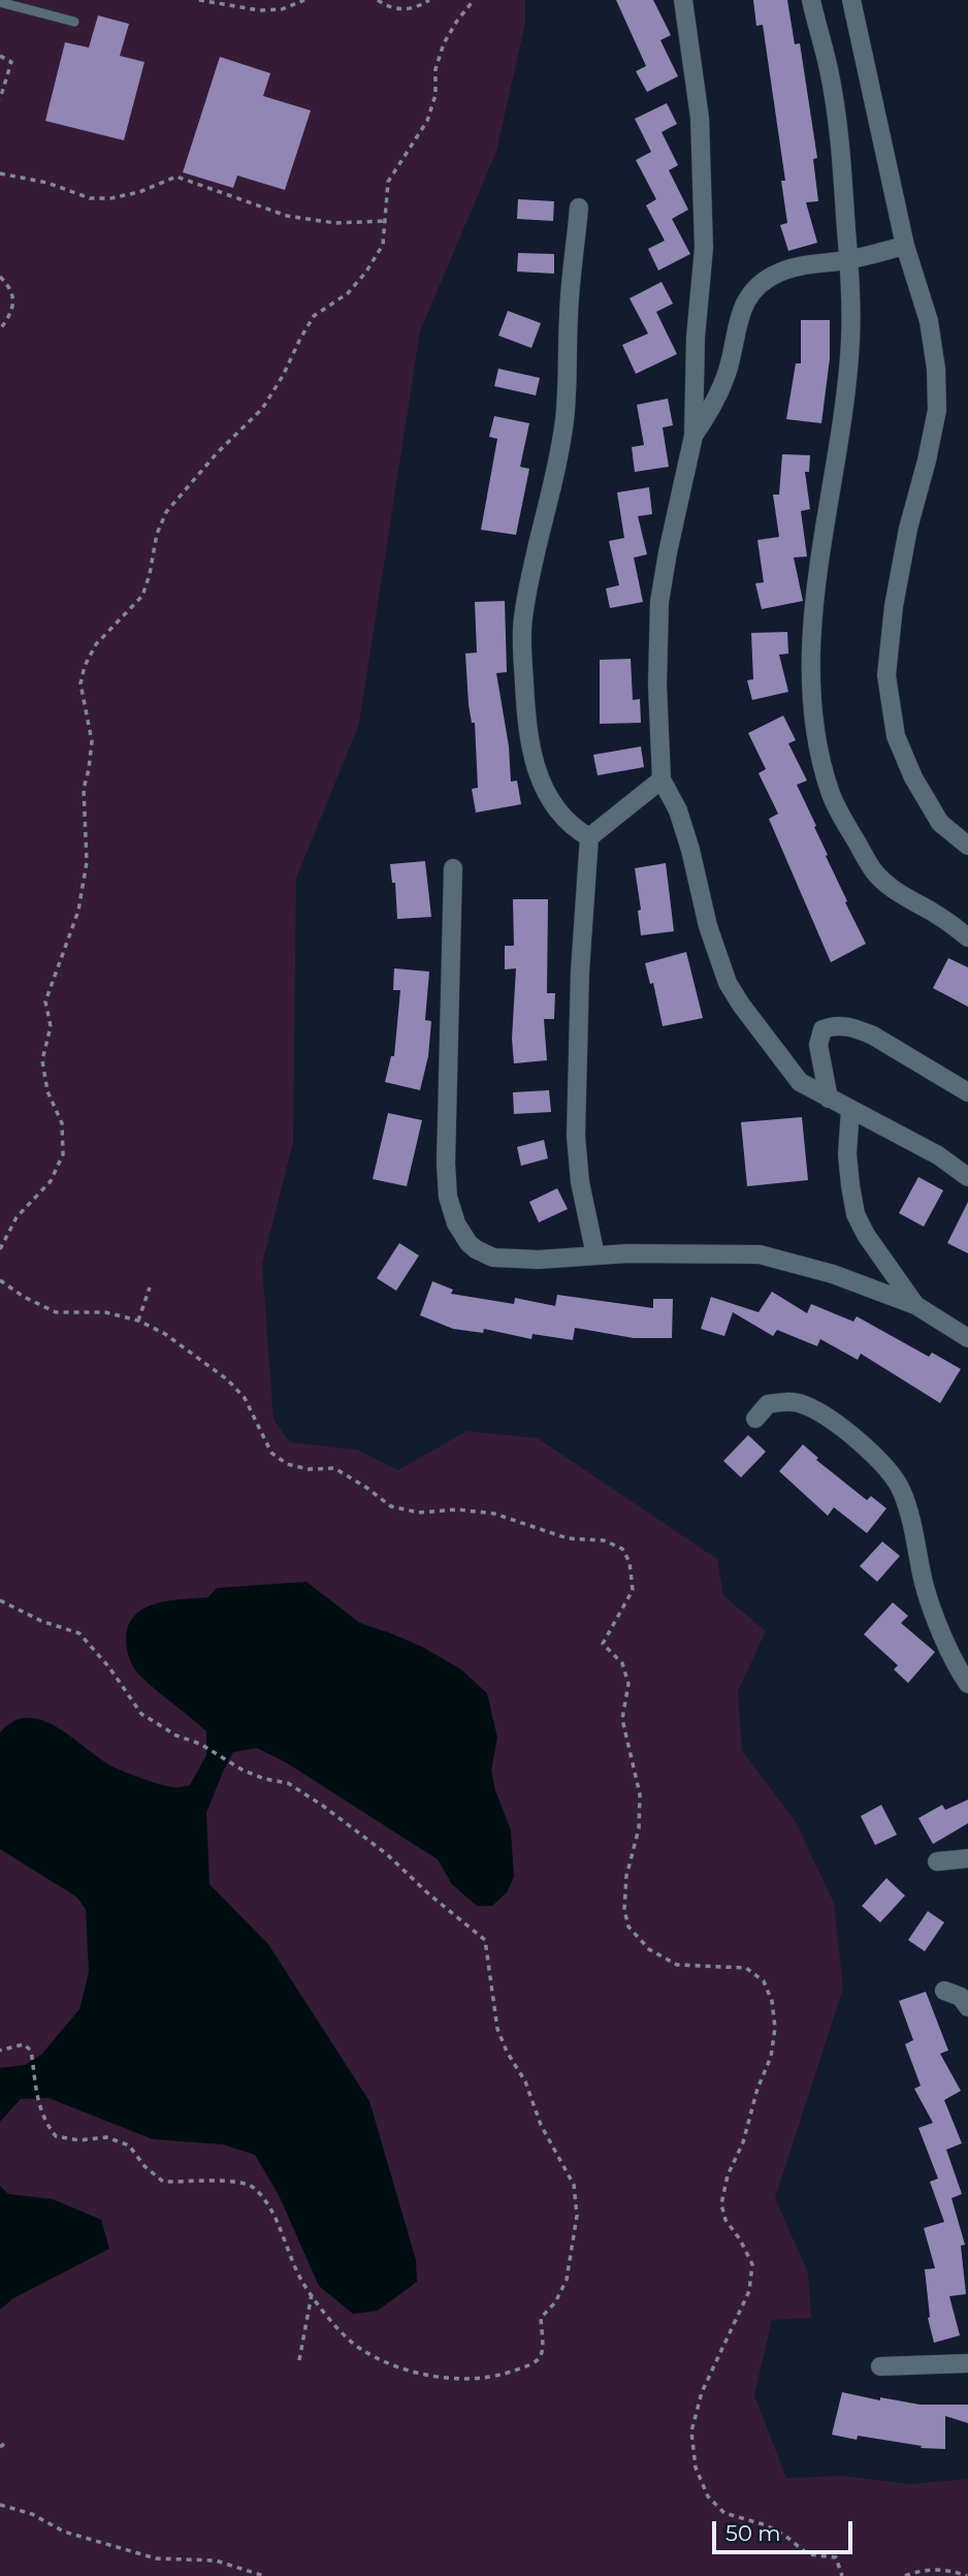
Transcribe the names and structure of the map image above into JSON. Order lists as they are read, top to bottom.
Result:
{
  "scale_bar": "50 m"
}
